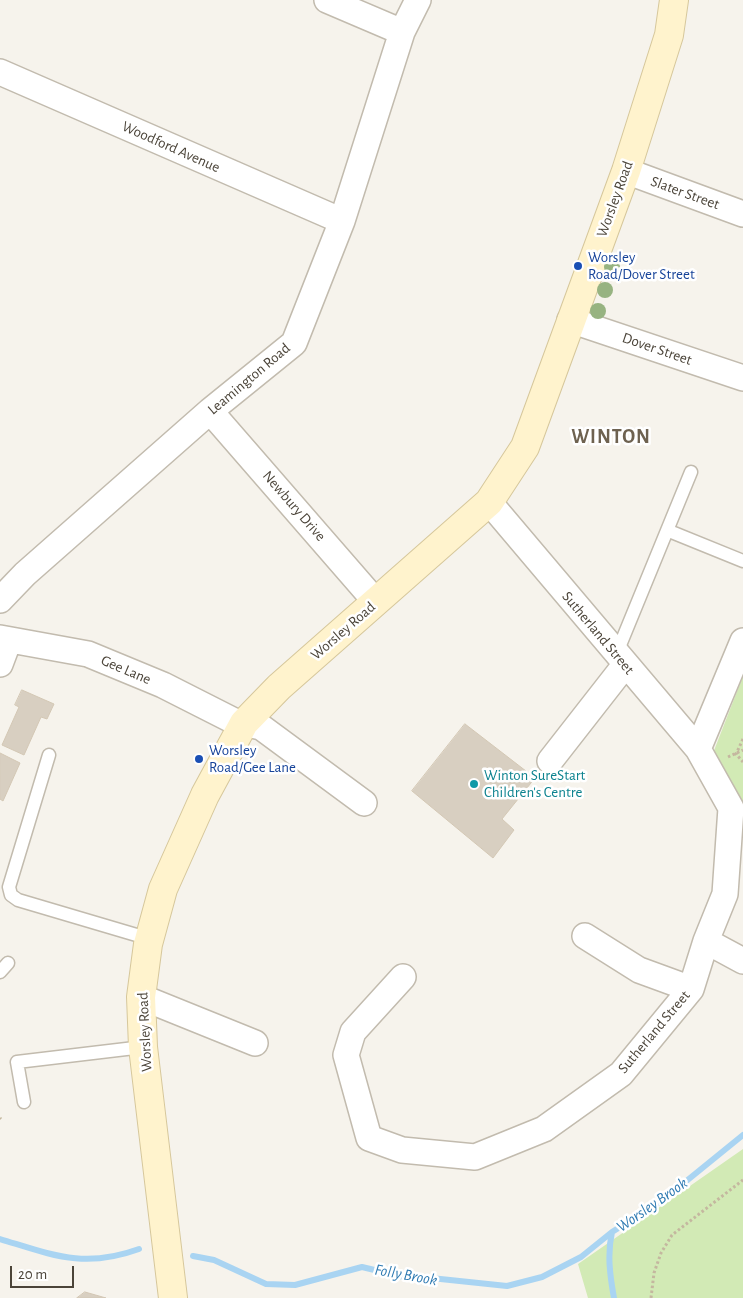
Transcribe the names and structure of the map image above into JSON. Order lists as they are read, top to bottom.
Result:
{
  "streets": {
    "main road": ["Worsley Road"],
    "street": [
      "Woodford Avenue",
      "Slater Street",
      "Dover Street",
      "Leamington Road",
      "Newbury Drive",
      "Sutherland Street",
      "Gee Lane"
    ]
  },
  "crossings": [
    ["Woodford Avenue", "Leamington Road"],
    ["Slater Street", "Worsley Road"],
    ["Worsley Road", "Dover Street"],
    ["Worsley Road", "Newbury Drive"],
    ["Worsley Road", "Sutherland Street"],
    ["Worsley Road", "Gee Lane"],
    ["Leamington Road", "Newbury Drive"]
  ],
  "districts": ["WINTON"],
  "water": ["Worsley Brook", "Folly Brook"],
  "places": ["Worsley Road/Dover Street", "Worsley Road/Gee Lane", "Winton SureStart Children's Centre"],
  "scale_bar": "20 m"
}
